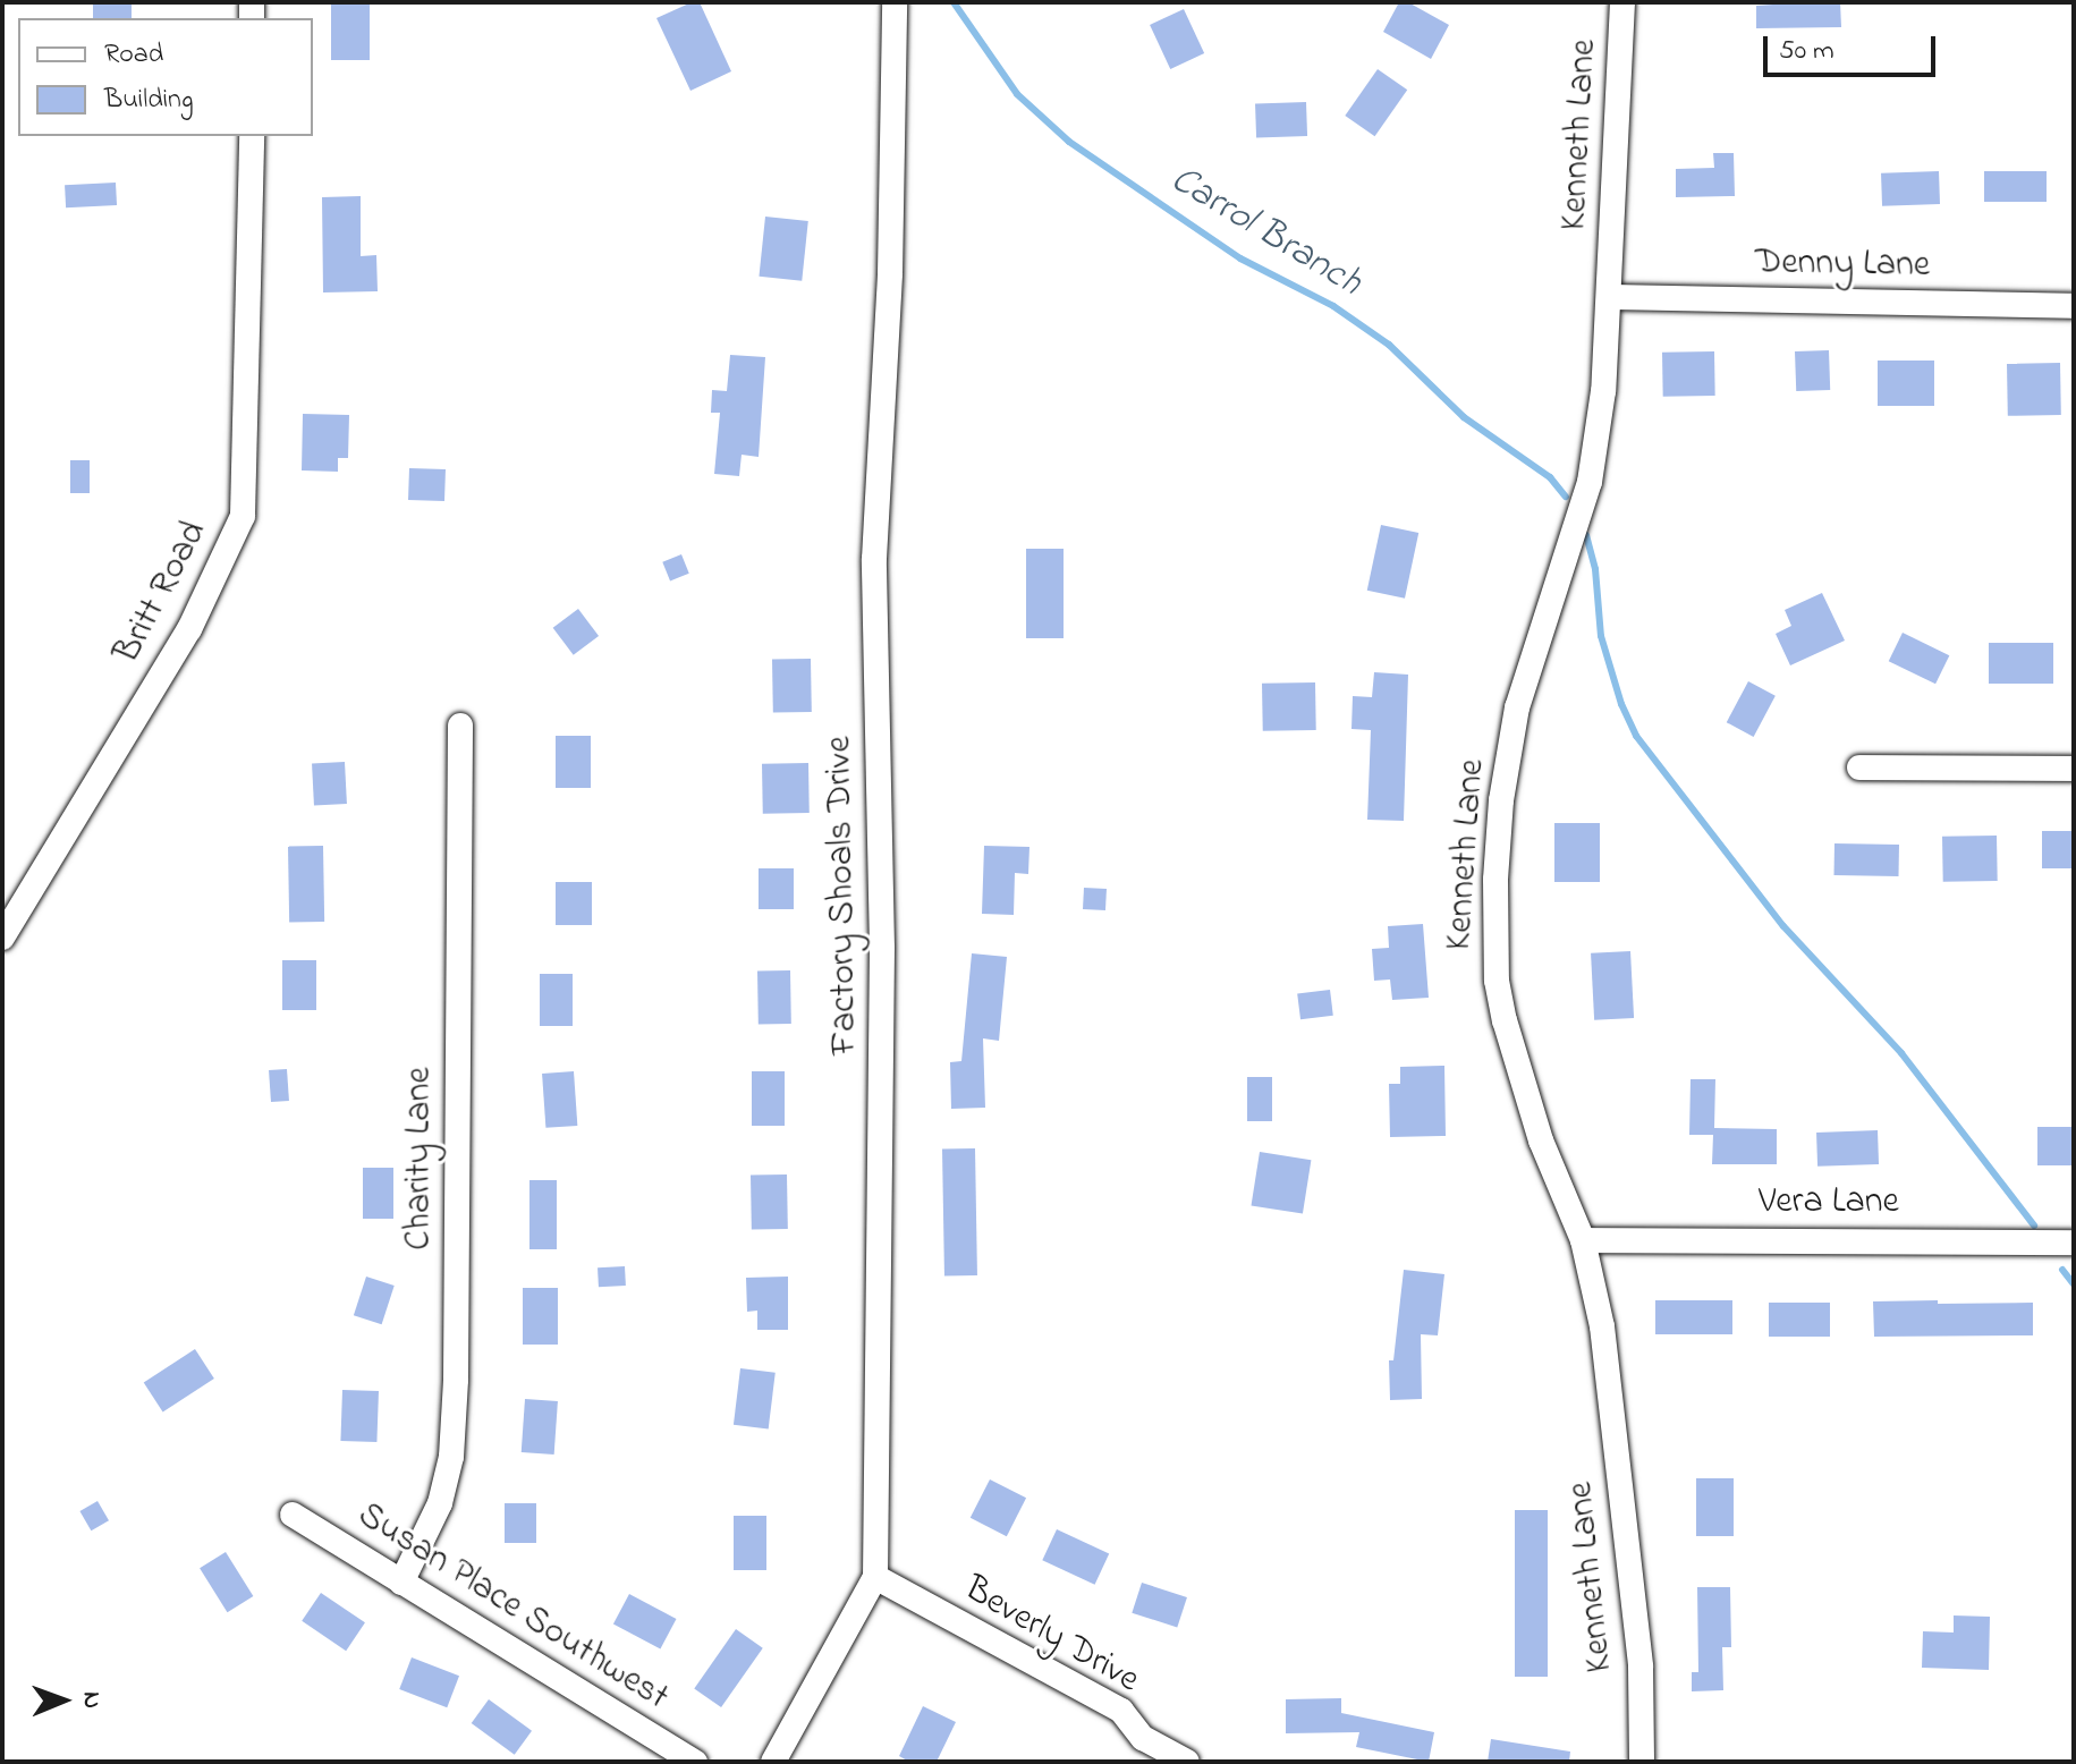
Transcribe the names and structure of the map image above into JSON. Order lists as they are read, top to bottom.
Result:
{
  "streets": {
    "street": [
      "Kenneth Lane",
      "Denny Lane",
      "Britt Road",
      "Factory Shoals Drive",
      "Charity Lane",
      "Vera Lane",
      "Susan Place Southwest",
      "Beverly Drive"
    ]
  },
  "crossings": [
    ["Kenneth Lane", "Denny Lane"],
    ["Kenneth Lane", "Vera Lane"],
    ["Factory Shoals Drive", "Beverly Drive"],
    ["Charity Lane", "Susan Place Southwest"]
  ],
  "water": ["Carrol Branch"],
  "legend": ["Road", "Building"],
  "scale_bar": "50 m",
  "north": "right"
}
